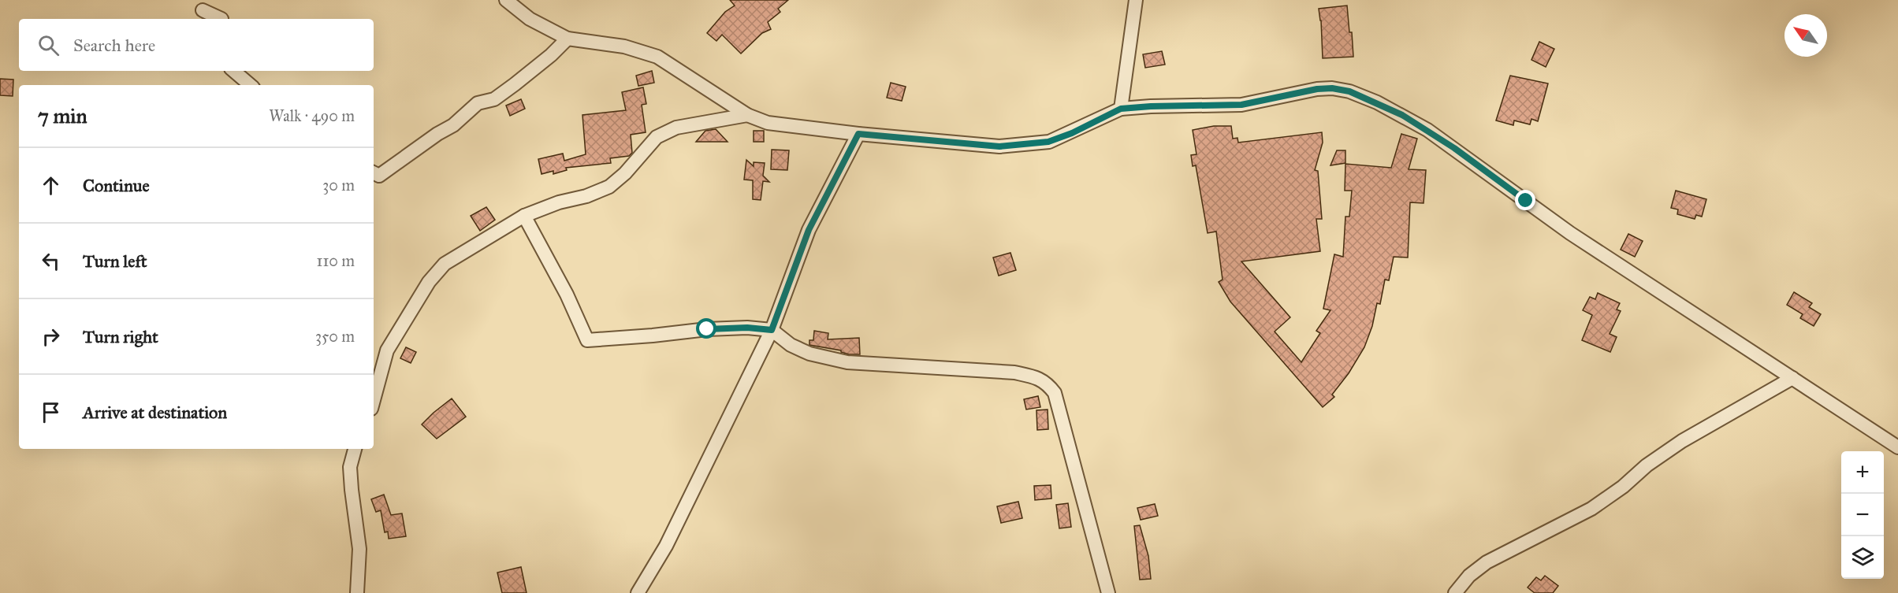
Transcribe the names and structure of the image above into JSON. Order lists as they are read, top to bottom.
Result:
{
  "north": "top left",
  "page": {
    "search": "Search here",
    "heading": ["7 min", "Walk · 490 m"],
    "list": [
      ["Continue", "30 m"],
      ["Turn left", "110 m"],
      ["Turn right", "350 m"],
      "Arrive at destination"
    ],
    "map_buttons": ["+", "−"]
  }
}
